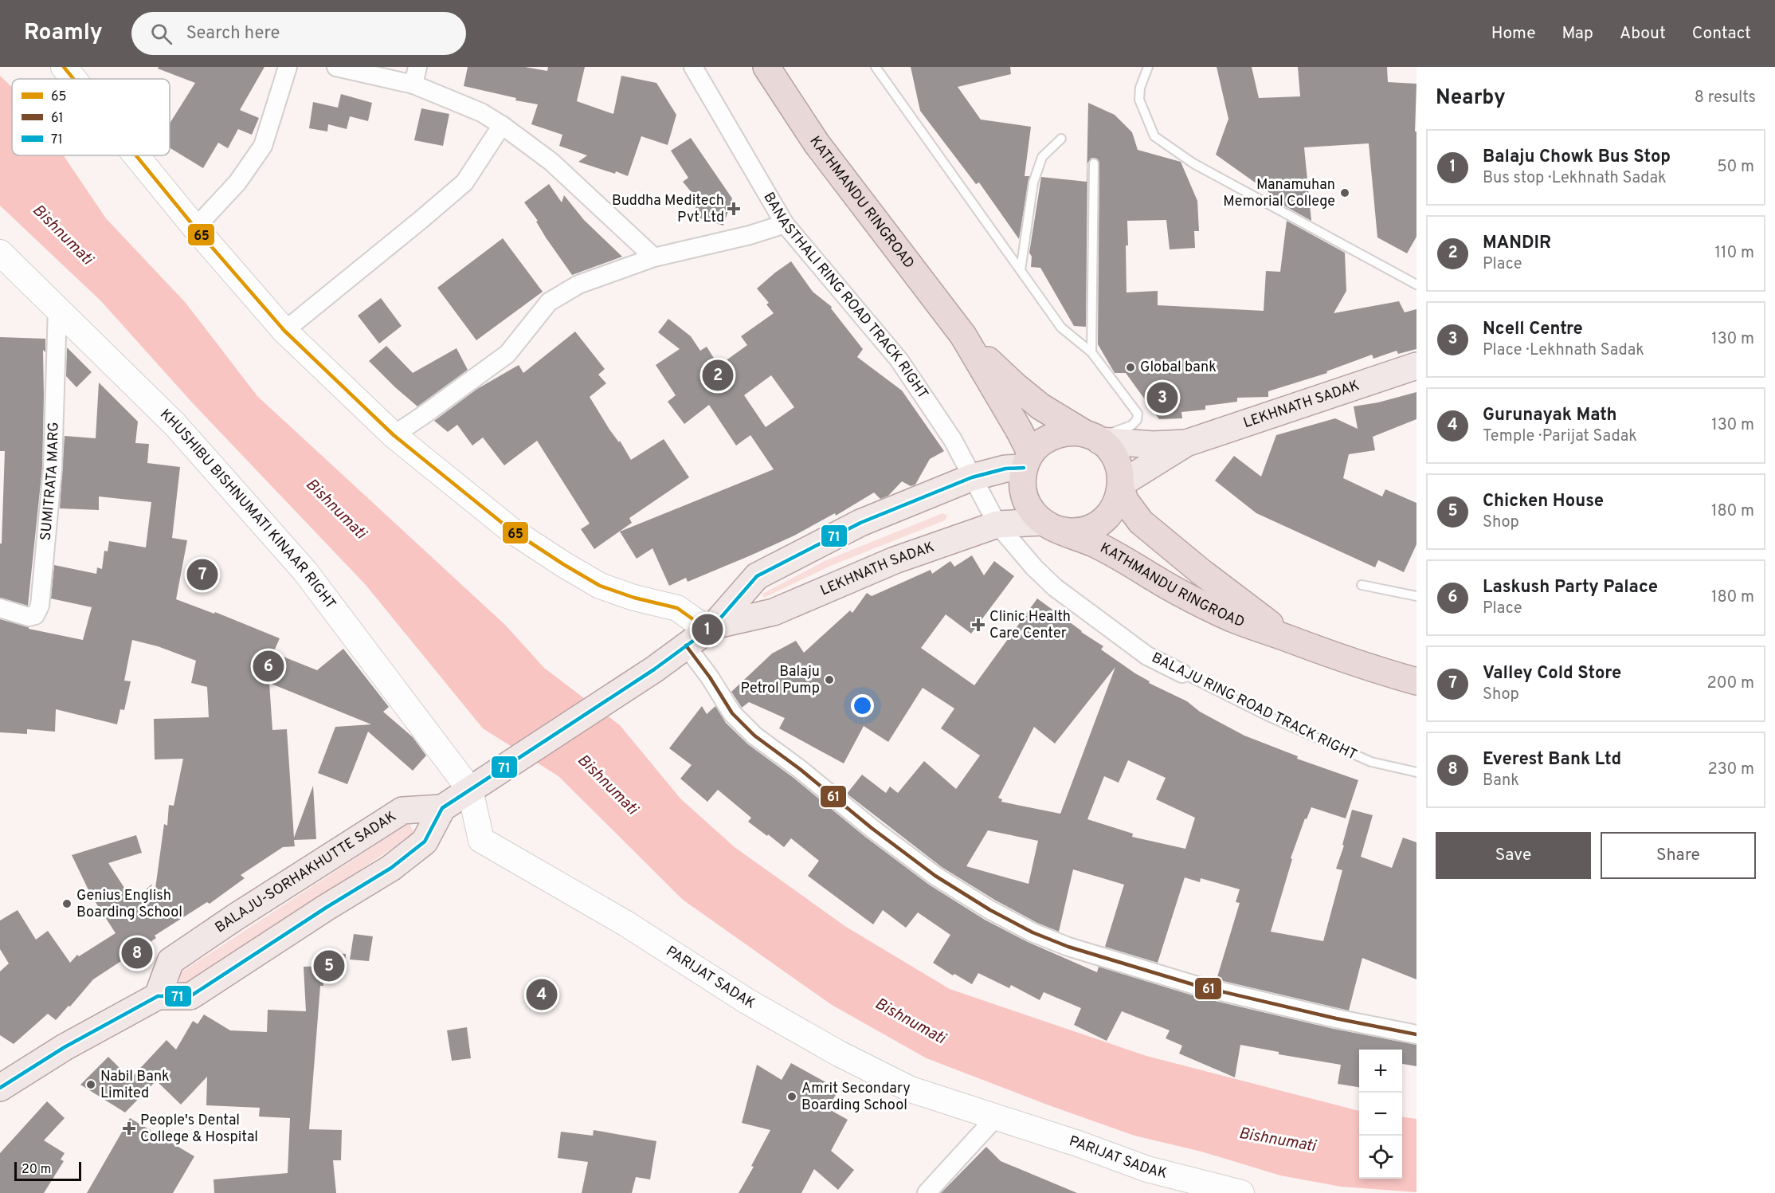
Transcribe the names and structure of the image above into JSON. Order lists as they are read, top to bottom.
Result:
{
  "streets": {
    "highway": ["KATHMANDU RINGROAD"],
    "main road": ["LEKHNATH SADAK", "BALAJU-SORHAKHUTTE SADAK"],
    "street": [
      "BANASTHALI RING ROAD TRACK RIGHT",
      "SUMITRATA MARG",
      "KHUSHIBU BISHNUMATI KINAAR RIGHT",
      "BALAJU RING ROAD TRACK RIGHT",
      "PARIJAT SADAK"
    ]
  },
  "crossings": [
    ["KATHMANDU RINGROAD", "LEKHNATH SADAK"],
    ["BANASTHALI RING ROAD TRACK RIGHT", "LEKHNATH SADAK"],
    ["BANASTHALI RING ROAD TRACK RIGHT", "BALAJU RING ROAD TRACK RIGHT"],
    ["LEKHNATH SADAK", "BALAJU RING ROAD TRACK RIGHT"],
    ["LEKHNATH SADAK", "BALAJU-SORHAKHUTTE SADAK"],
    ["SUMITRATA MARG", "KHUSHIBU BISHNUMATI KINAAR RIGHT"],
    ["KHUSHIBU BISHNUMATI KINAAR RIGHT", "BALAJU-SORHAKHUTTE SADAK"],
    ["KHUSHIBU BISHNUMATI KINAAR RIGHT", "PARIJAT SADAK"],
    ["BALAJU-SORHAKHUTTE SADAK", "PARIJAT SADAK"]
  ],
  "water": ["Bishnumati"],
  "places": {
    "other": [
      "Manamuhan Memorial College",
      "Global bank",
      "Balaju Petrol Pump",
      "Genius English Boarding School",
      "Nabil Bank Limited",
      "Amrit Secondary Boarding School"
    ],
    "health": ["Buddha Meditech Pvt Ltd", "Clinic Health Care Center", "People's Dental College & Hospital"]
  },
  "lines": ["transit line 65", "transit line 71", "transit line 61"],
  "legend": ["65", "61", "71"],
  "scale_bar": "20 m",
  "page": {
    "header": "Roamly",
    "search": "Search here",
    "nav": [
      "Home",
      "Map",
      "About",
      "Contact"
    ],
    "heading": ["Nearby", "8 results"],
    "list": [
      {
        "mark": "1",
        "name": "Balaju Chowk Bus Stop",
        "note": "Bus stop · Lekhnath Sadak",
        "value": "50 m"
      },
      {
        "mark": "2",
        "name": "MANDIR",
        "note": "Place",
        "value": "110 m"
      },
      {
        "mark": "3",
        "name": "Ncell Centre",
        "note": "Place · Lekhnath Sadak",
        "value": "130 m"
      },
      {
        "mark": "4",
        "name": "Gurunayak Math",
        "note": "Temple · Parijat Sadak",
        "value": "130 m"
      },
      {
        "mark": "5",
        "name": "Chicken House",
        "note": "Shop",
        "value": "180 m"
      },
      {
        "mark": "6",
        "name": "Laskush Party Palace",
        "note": "Place",
        "value": "180 m"
      },
      {
        "mark": "7",
        "name": "Valley Cold Store",
        "note": "Shop",
        "value": "200 m"
      },
      {
        "mark": "8",
        "name": "Everest Bank Ltd",
        "note": "Bank",
        "value": "230 m"
      }
    ],
    "pins": [
      "2",
      "3",
      "7",
      "1",
      "6",
      "8",
      "5",
      "4"
    ],
    "buttons": ["Save", "Share"],
    "map_buttons": ["+", "−"],
    "scale": "20 m"
  }
}
